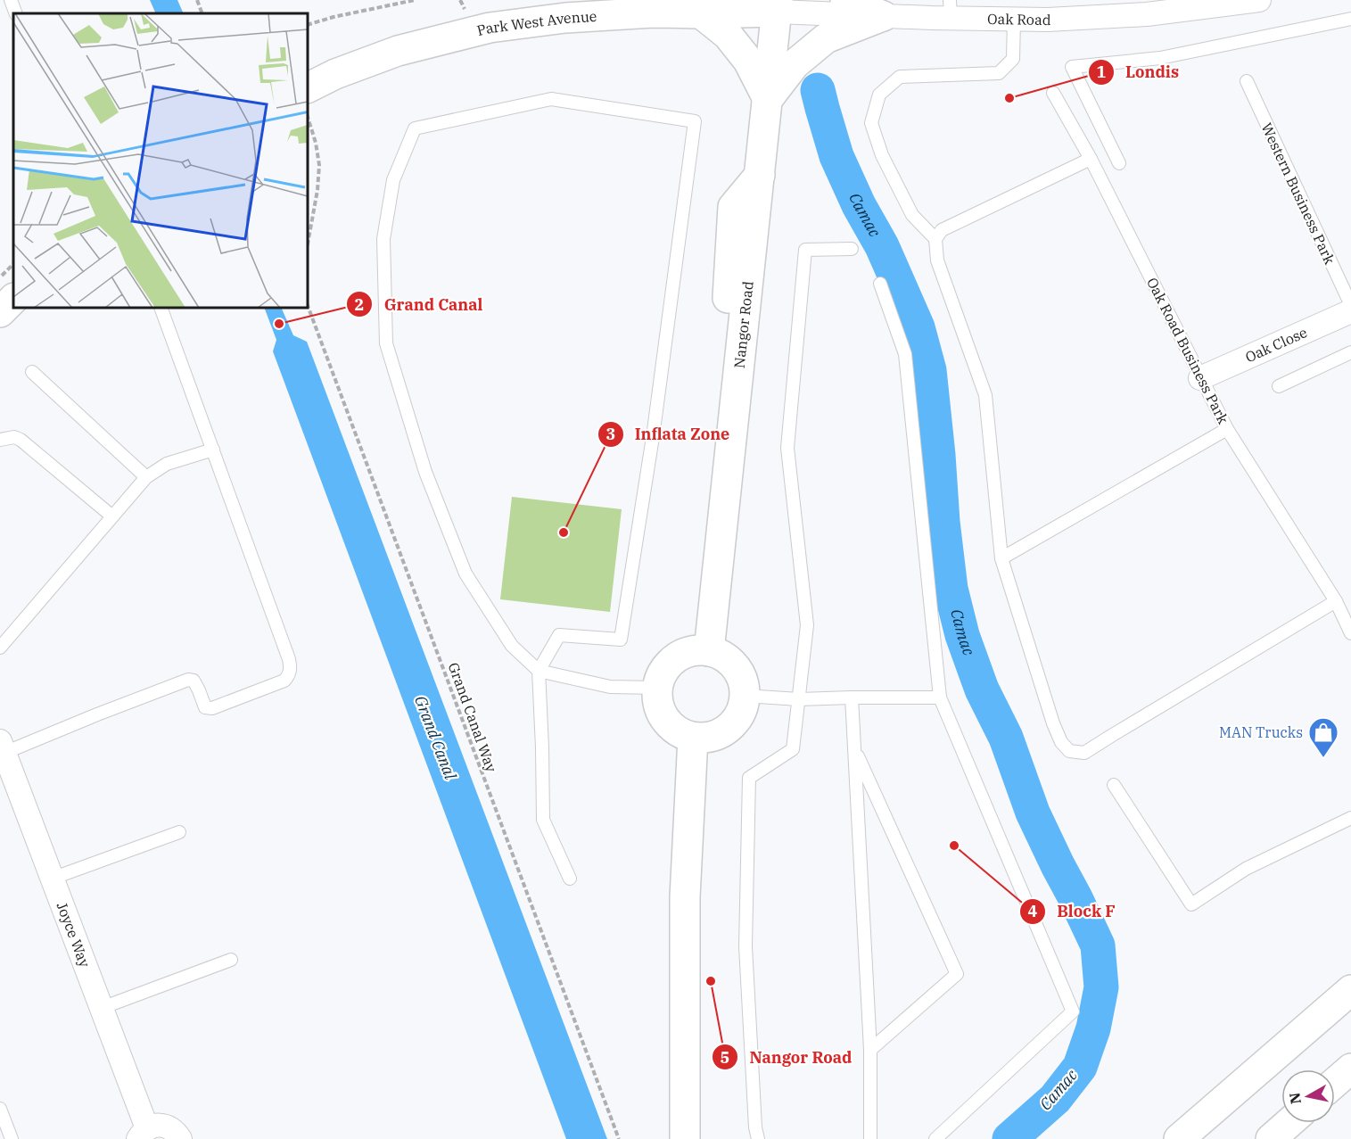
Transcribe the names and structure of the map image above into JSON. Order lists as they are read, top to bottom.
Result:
{
  "streets": {
    "main road": ["Park West Avenue", "Nangor Road"],
    "street": ["Oak Road", "Oak Close", "Joyce Way"],
    "lane": ["Western Business Park", "Oak Road Business Park"],
    "path": ["Grand Canal Way"]
  },
  "crossings": [
    ["Oak Road", "Park West Avenue"],
    ["Oak Close", "Oak Road Business Park"]
  ],
  "water": ["Camac", "Grand Canal"],
  "places": {
    "other": [
      "Londis",
      "Grand Canal",
      "Inflata Zone",
      "Block F",
      "Nangor Road"
    ],
    "shop": ["MAN Trucks"]
  },
  "north": "left"
}
